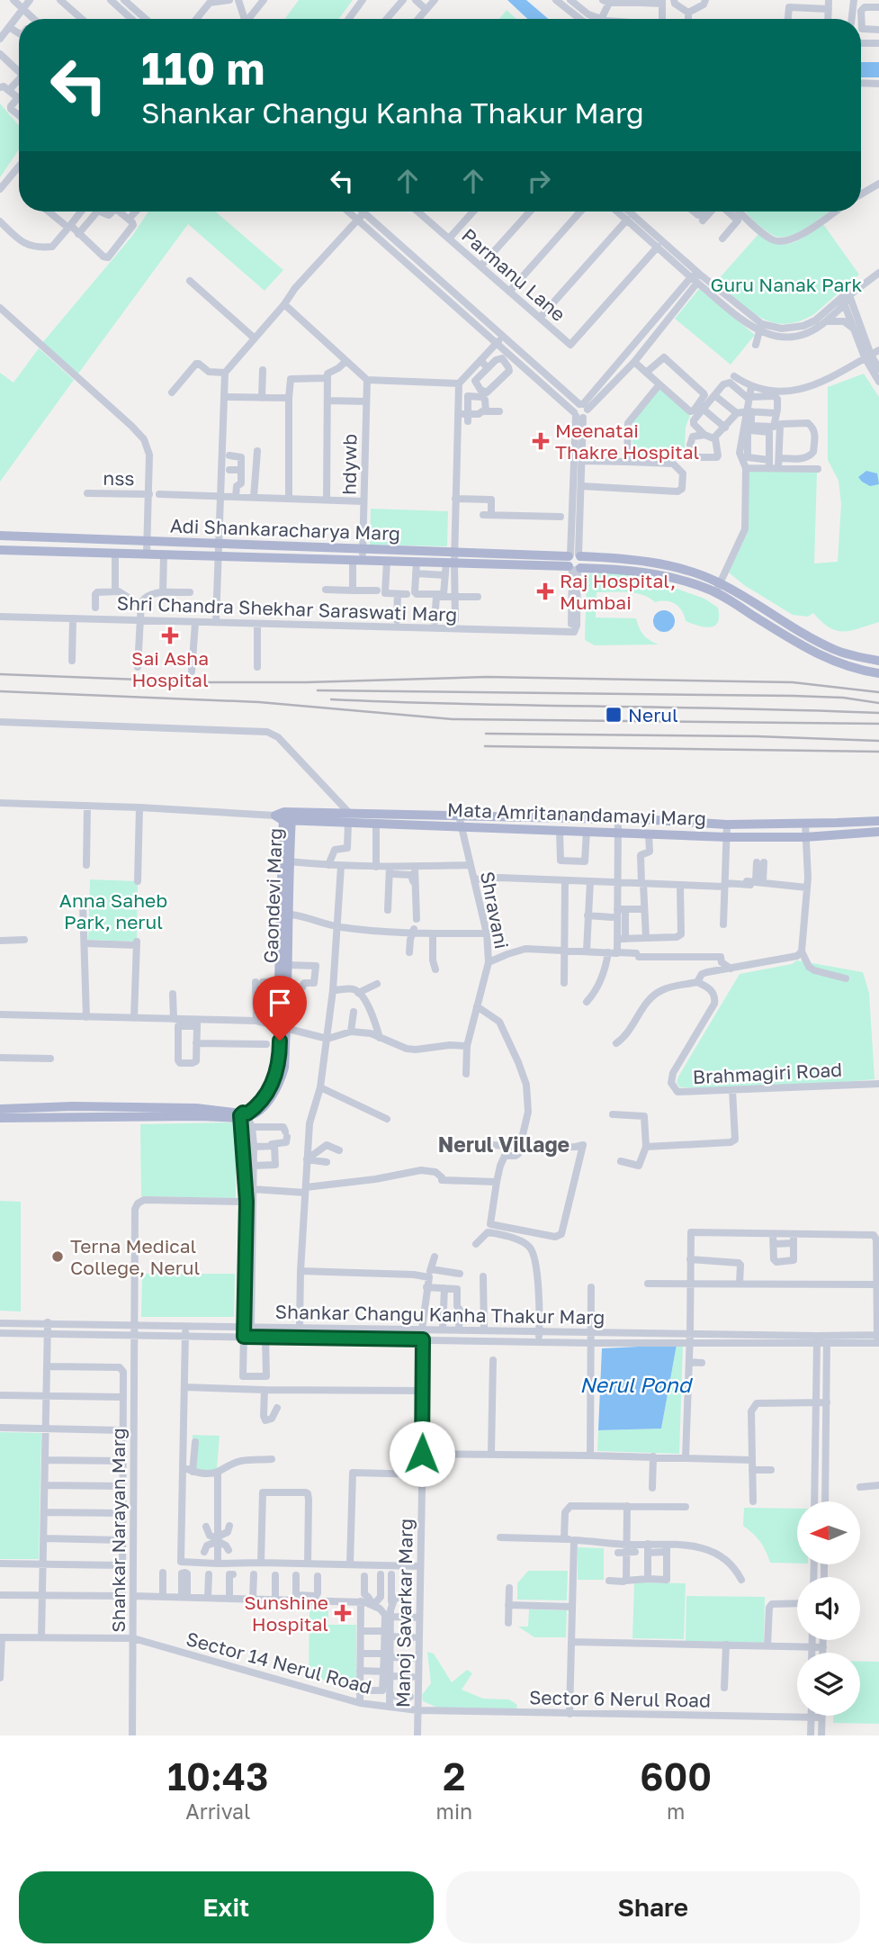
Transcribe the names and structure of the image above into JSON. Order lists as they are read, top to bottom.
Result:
{
  "streets": {
    "main road": ["Adi Shankaracharya Marg", "Mata Amritanandamayi Marg", "Gaondevi Marg"],
    "street": [
      "Parmanu Lane",
      "hdywb",
      "nss",
      "Shri Chandra Shekhar Saraswati Marg",
      "Shravani",
      "Brahmagiri Road",
      "Shankar Changu Kanha Thakur Marg",
      "Shankar Narayan Marg",
      "Manoj Savarkar Marg",
      "Sector 14 Nerul Road",
      "Sector 6 Nerul Road"
    ]
  },
  "crossings": [
    ["hdywb", "Adi Shankaracharya Marg"],
    ["Adi Shankaracharya Marg", "Shri Chandra Shekhar Saraswati Marg"],
    ["Mata Amritanandamayi Marg", "Gaondevi Marg"],
    ["Mata Amritanandamayi Marg", "Shravani"],
    ["Shankar Changu Kanha Thakur Marg", "Shankar Narayan Marg"],
    ["Shankar Changu Kanha Thakur Marg", "Manoj Savarkar Marg"],
    ["Shankar Narayan Marg", "Sector 14 Nerul Road"],
    ["Manoj Savarkar Marg", "Sector 14 Nerul Road"],
    ["Manoj Savarkar Marg", "Sector 6 Nerul Road"],
    ["Sector 14 Nerul Road", "Sector 6 Nerul Road"]
  ],
  "districts": ["Nerul Village"],
  "water": ["Nerul Pond"],
  "parks": ["Guru Nanak Park", "Anna Saheb Park, nerul"],
  "places": {
    "health": [
      "Meenatai Thakre Hospital",
      "Raj Hospital, Mumbai",
      "Sai Asha Hospital",
      "Sunshine Hospital"
    ],
    "transit": ["Nerul"],
    "other": ["Terna Medical College, Nerul"]
  },
  "north": "left",
  "page": {
    "turn": ["110 m", "Shankar Changu Kanha Thakur Marg"],
    "eta": [
      "10:43",
      "Arrival",
      "2",
      "min",
      "600",
      "m"
    ],
    "buttons": ["Exit", "Share"]
  }
}
